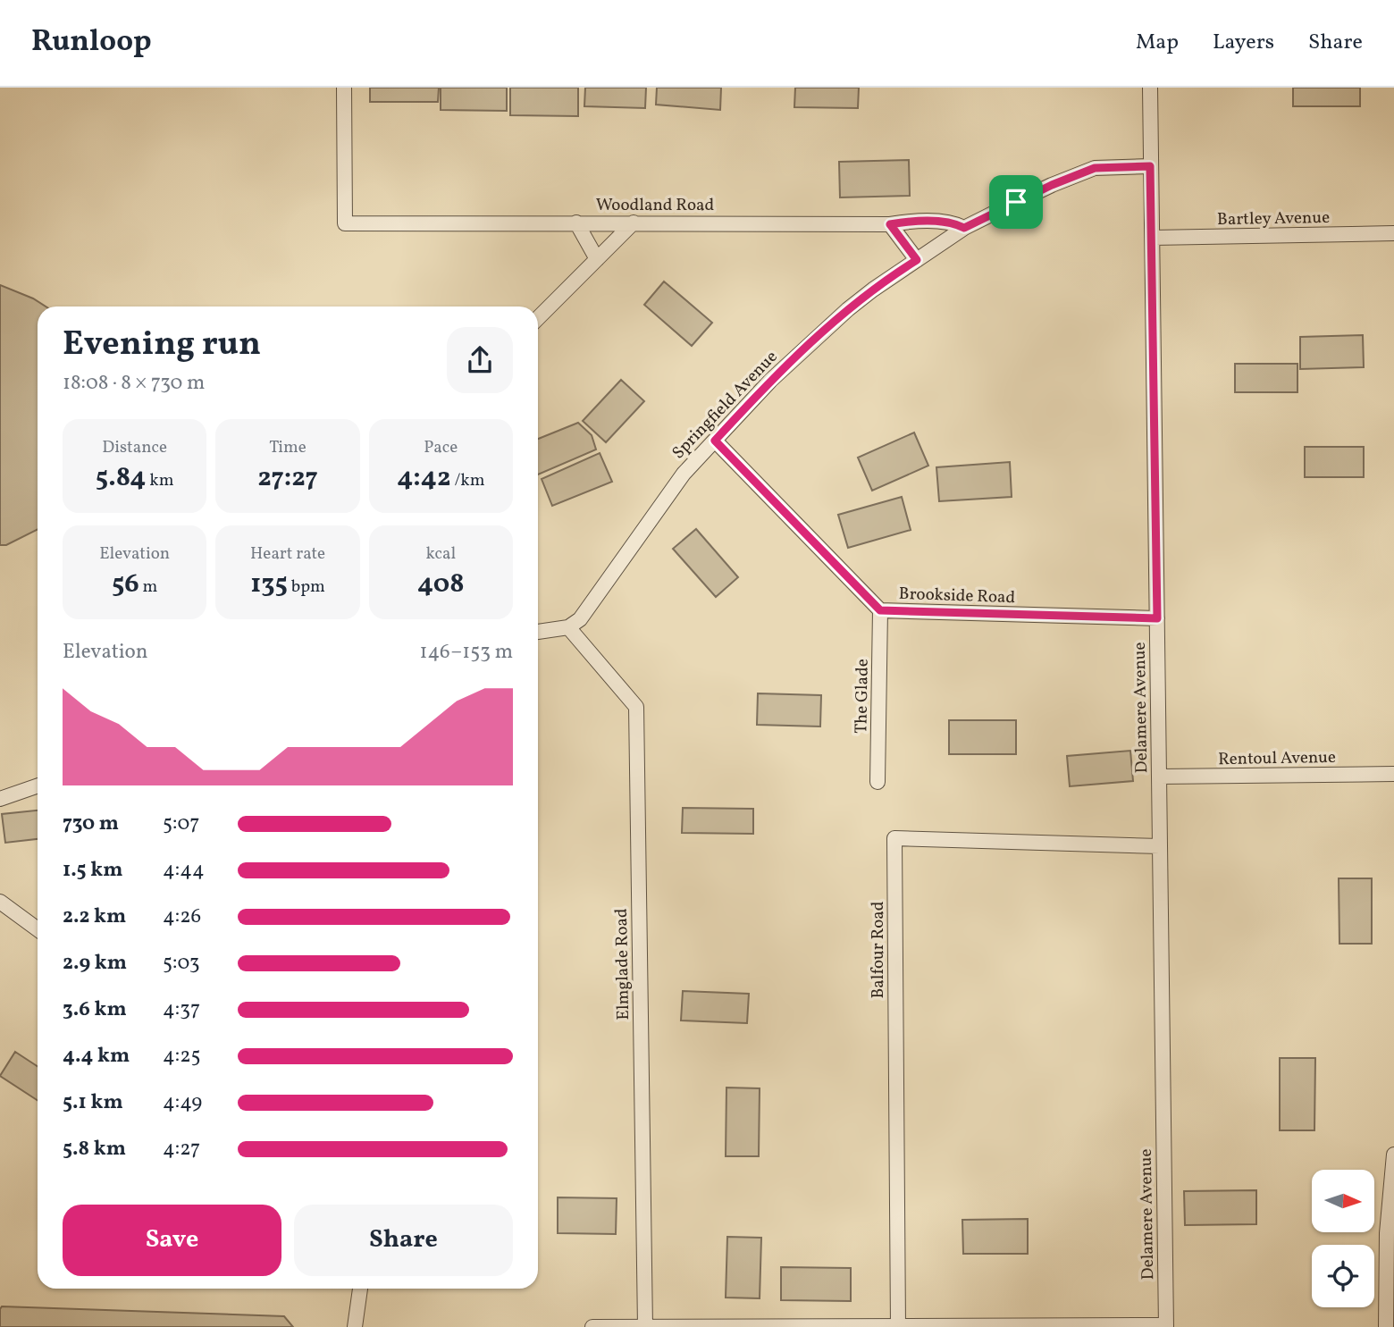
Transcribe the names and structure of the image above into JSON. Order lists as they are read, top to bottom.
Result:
{
  "streets": {
    "street": [
      "Woodland Road",
      "Bartley Avenue",
      "Springfield Avenue",
      "Brookside Road",
      "The Glade",
      "Delamere Avenue",
      "Rentoul Avenue",
      "Balfour Road",
      "Elmglade Road"
    ]
  },
  "crossings": [
    ["Woodland Road", "Springfield Avenue"],
    ["Bartley Avenue", "Delamere Avenue"],
    ["Springfield Avenue", "Brookside Road"],
    ["Springfield Avenue", "Delamere Avenue"],
    ["Springfield Avenue", "Elmglade Road"],
    ["Brookside Road", "The Glade"],
    ["Brookside Road", "Delamere Avenue"],
    ["Delamere Avenue", "Rentoul Avenue"],
    ["Delamere Avenue", "Balfour Road"]
  ],
  "north": "right",
  "page": {
    "header": "Runloop",
    "nav": ["Map", "Layers", "Share"],
    "heading": ["Evening run", "18:08 · 8 × 730 m"],
    "stats": [
      ["Distance", "5.84 km"],
      ["Time", "27:27"],
      ["Pace", "4:42 /km"],
      ["Elevation", "56 m"],
      ["Heart rate", "135 bpm"],
      ["kcal", "408"]
    ],
    "chart": ["Elevation", "146–153 m"],
    "list": [
      {
        "name": "730 m",
        "note": "5:07"
      },
      {
        "name": "1.5 km",
        "note": "4:44"
      },
      {
        "name": "2.2 km",
        "note": "4:26"
      },
      {
        "name": "2.9 km",
        "note": "5:03"
      },
      {
        "name": "3.6 km",
        "note": "4:37"
      },
      {
        "name": "4.4 km",
        "note": "4:25"
      },
      {
        "name": "5.1 km",
        "note": "4:49"
      },
      {
        "name": "5.8 km",
        "note": "4:27"
      }
    ],
    "buttons": ["Save", "Share"]
  }
}
